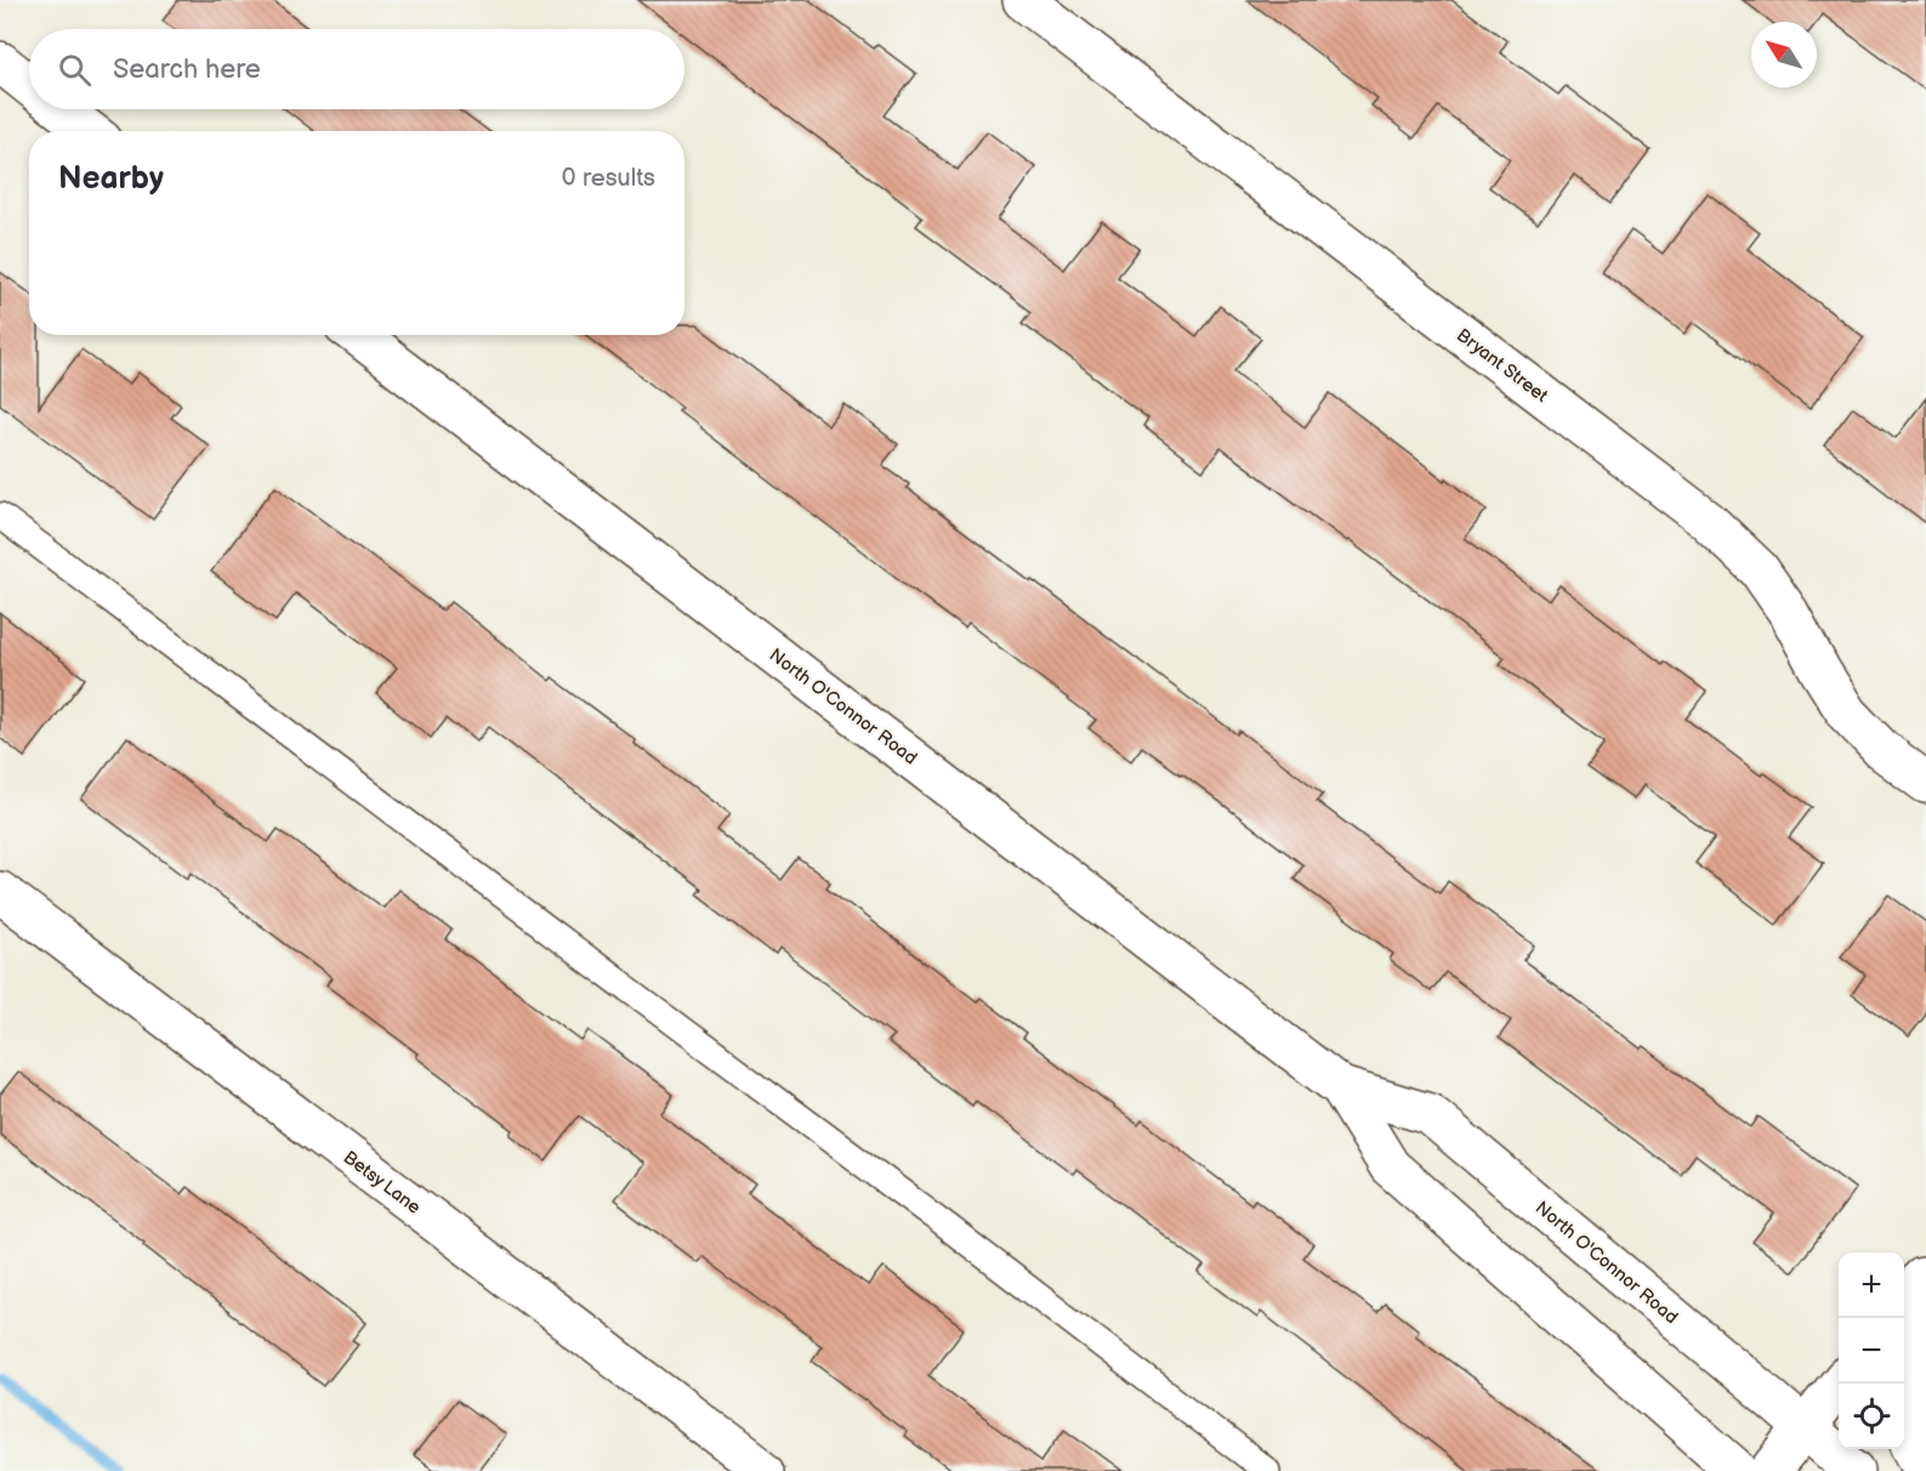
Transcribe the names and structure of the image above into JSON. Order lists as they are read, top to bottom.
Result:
{
  "streets": {
    "main road": ["Bryant Street", "North O'Connor Road", "Betsy Lane"]
  },
  "north": "top left",
  "page": {
    "search": "Search here",
    "heading": ["Nearby", "0 results"],
    "map_buttons": ["+", "−"]
  }
}
